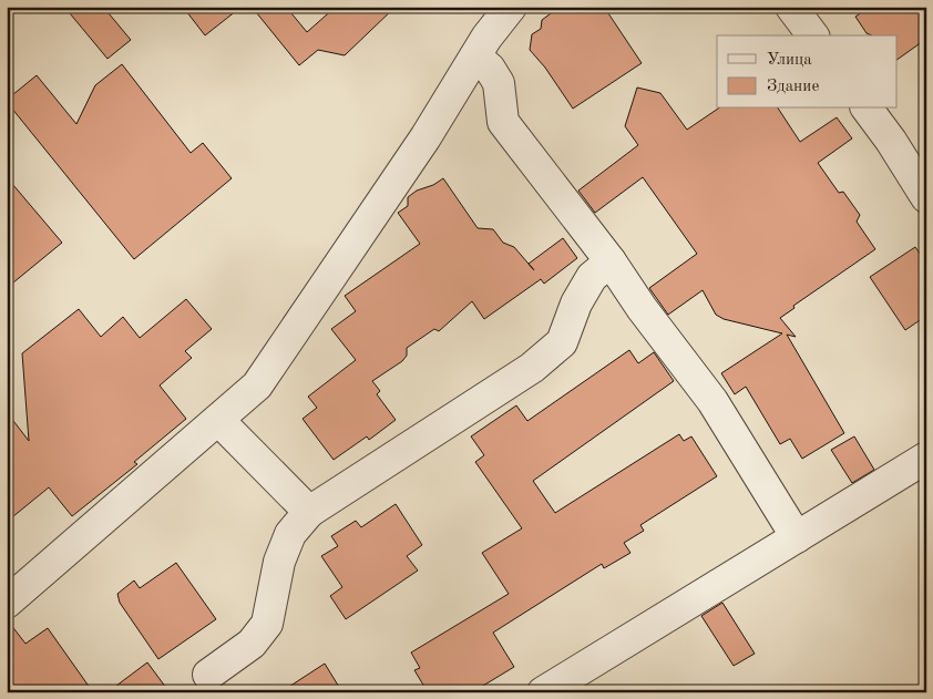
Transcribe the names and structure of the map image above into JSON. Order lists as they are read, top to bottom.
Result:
{
  "legend": ["Улица", "Здание"]
}
